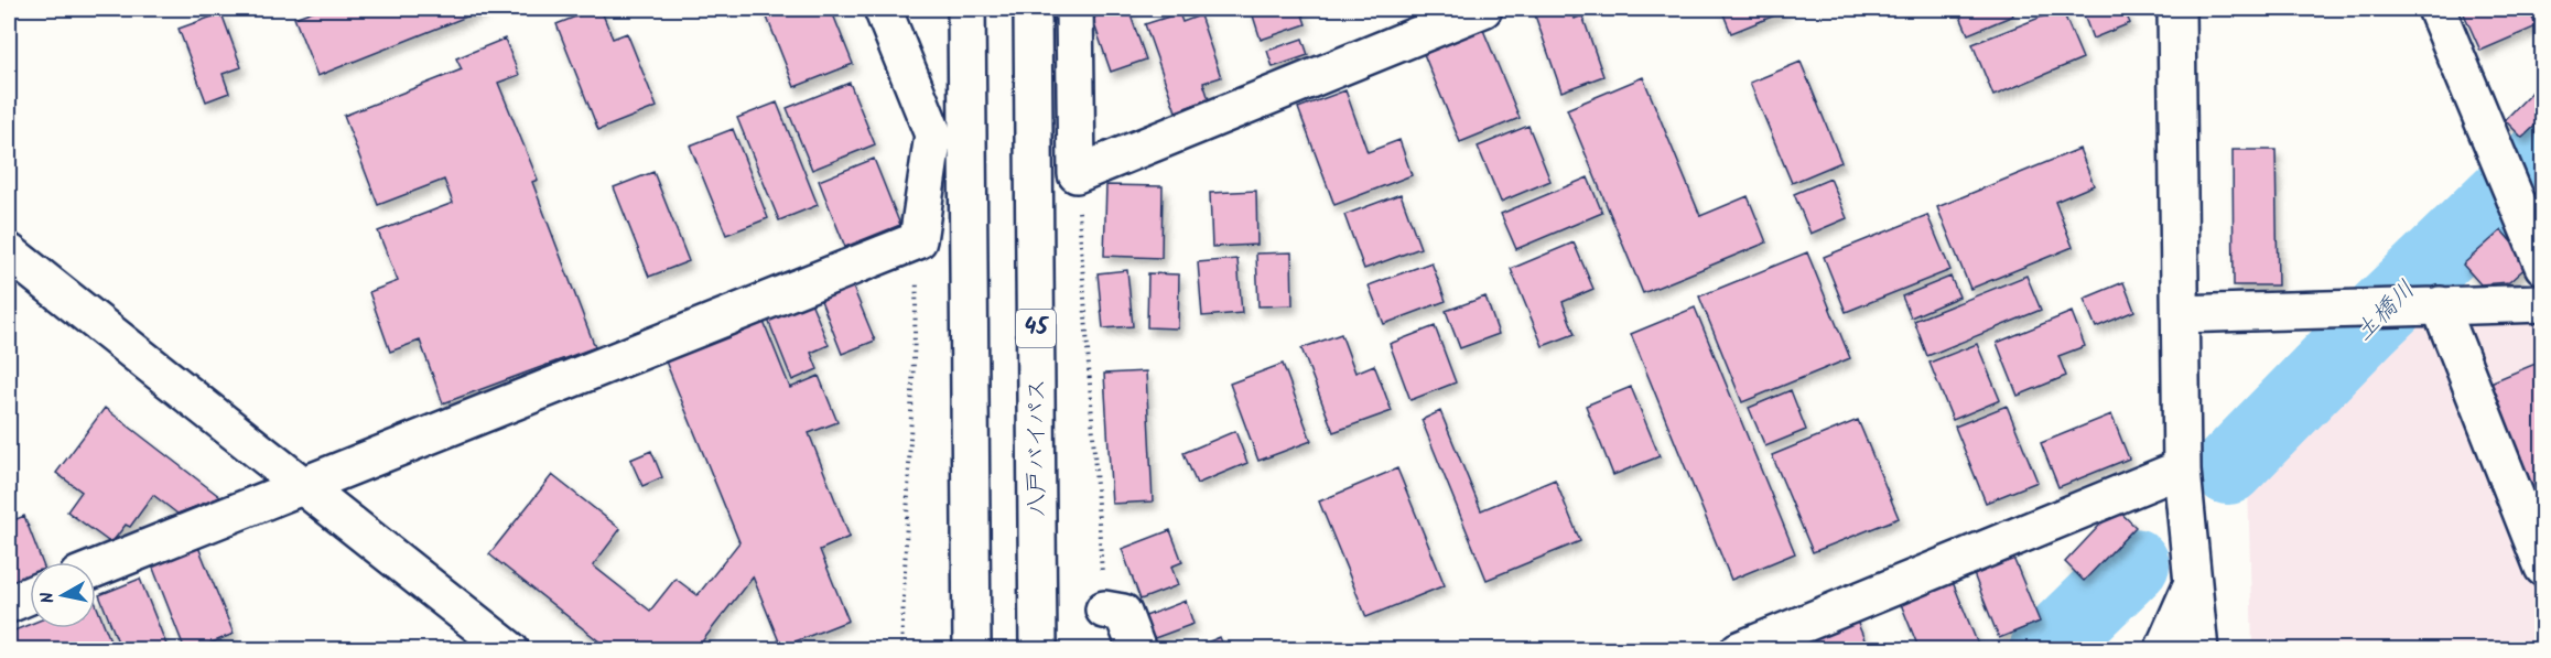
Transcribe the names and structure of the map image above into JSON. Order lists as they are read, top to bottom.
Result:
{
  "streets": {
    "main road": ["45", "八戸バイパス"]
  },
  "water": ["土橋川"],
  "north": "left"
}
